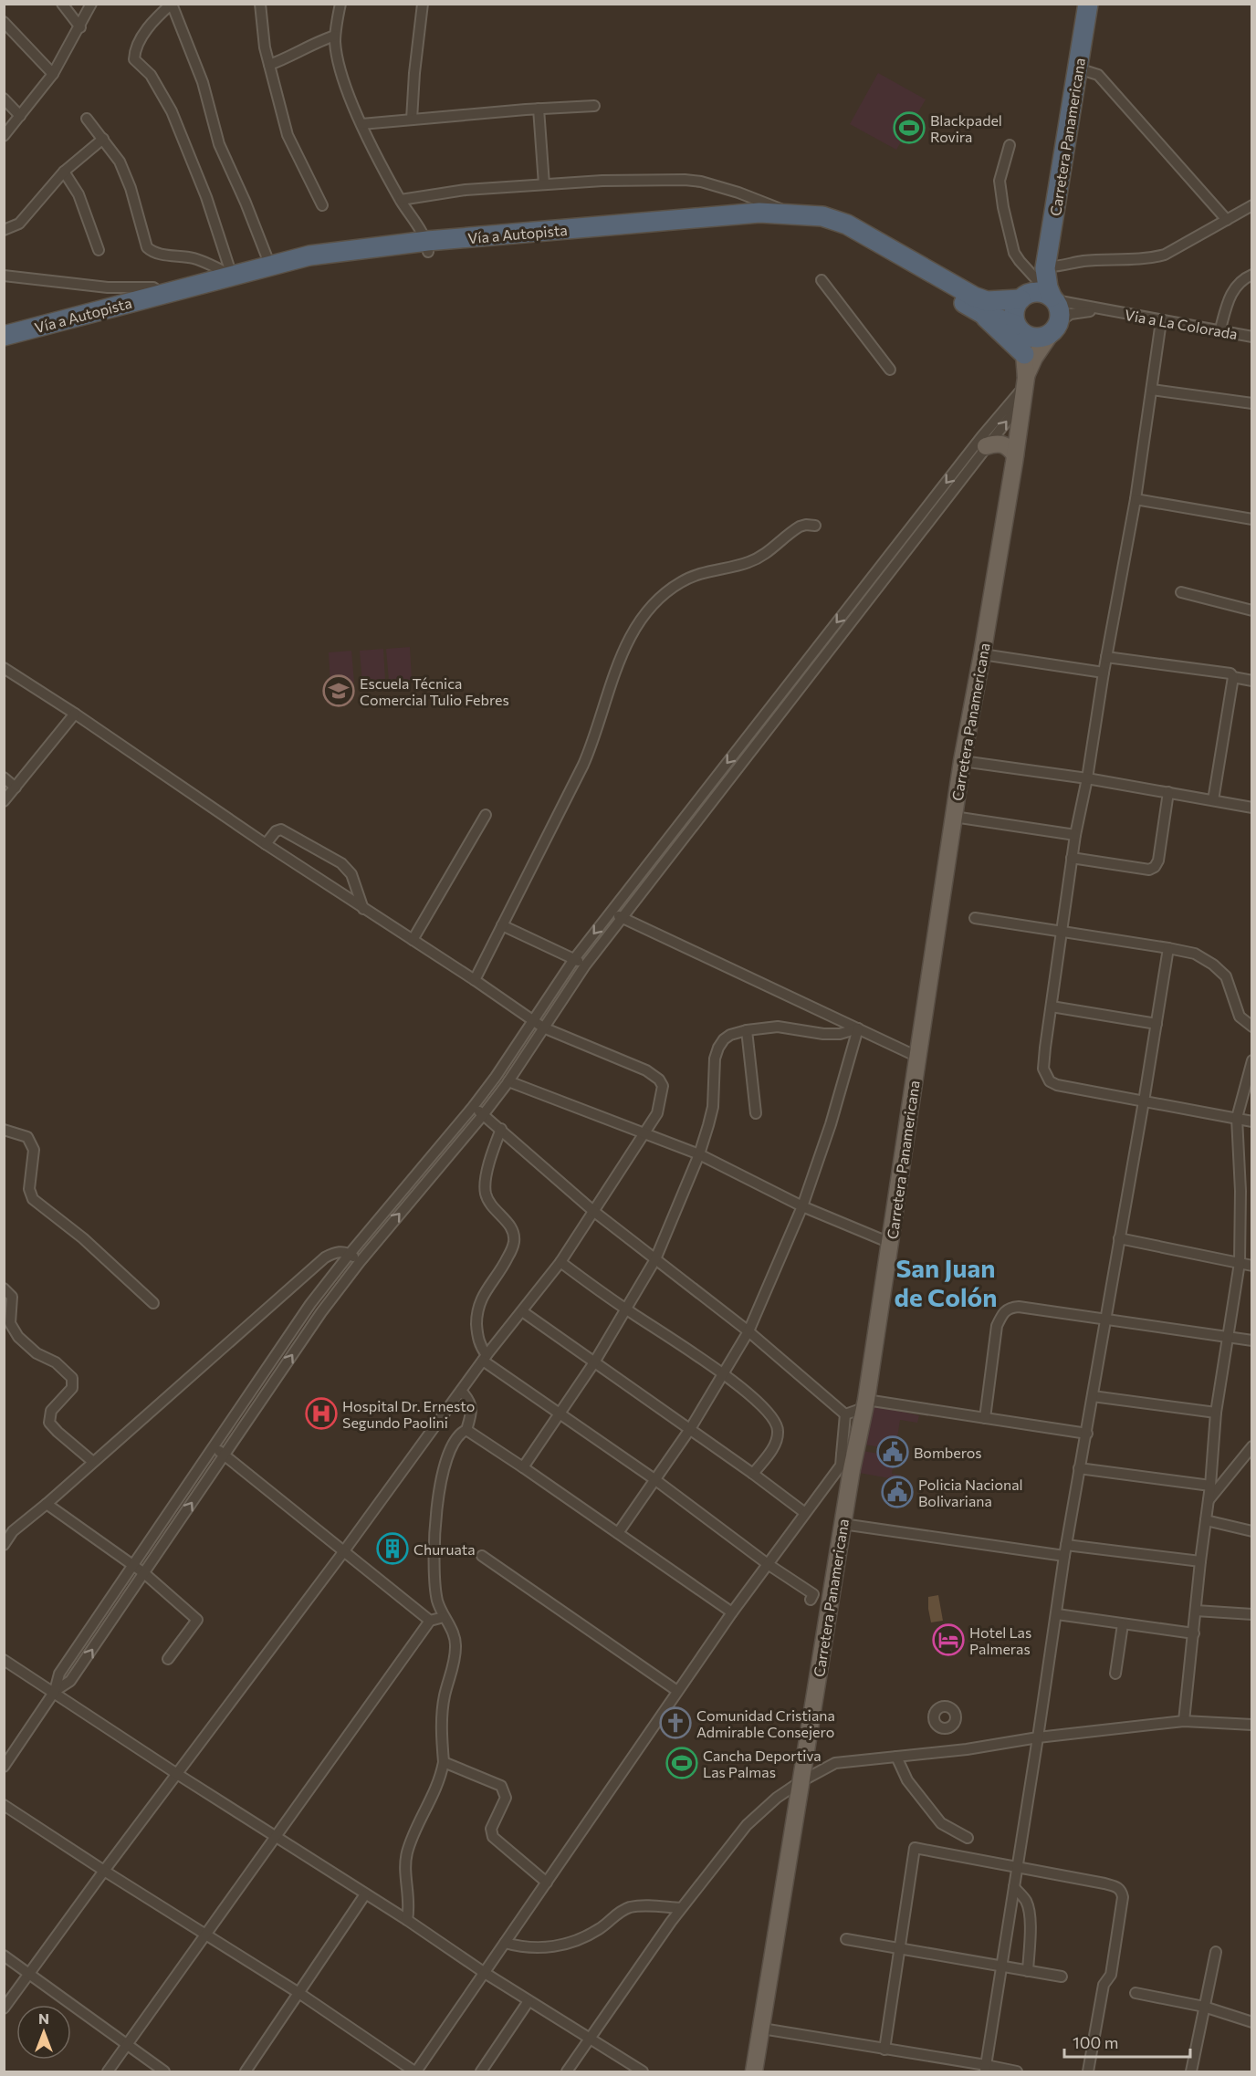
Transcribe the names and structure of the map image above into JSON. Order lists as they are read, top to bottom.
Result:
{
  "streets": {
    "highway": ["Carretera Panamericana", "Vía a Autopista"],
    "street": ["Via a La Colorada"]
  },
  "crossings": [
    ["Carretera Panamericana", "Vía a Autopista"],
    ["Carretera Panamericana", "Via a La Colorada"],
    ["Vía a Autopista", "Via a La Colorada"]
  ],
  "districts": ["San Juan de Colón"],
  "places": {
    "sports": ["Blackpadel Rovira", "Cancha Deportiva Las Palmas"],
    "school or university": ["Escuela Técnica Comercial Tulio Febres"],
    "hospital": ["Hospital Dr. Ernesto Segundo Paolini"],
    "public building": ["Bomberos", "Policia Nacional Bolivariana"],
    "building": ["Churuata"],
    "hotel": ["Hotel Las Palmeras"],
    "church": ["Comunidad Cristiana Admirable Consejero"]
  },
  "scale_bar": "100 m",
  "north": "top"
}
